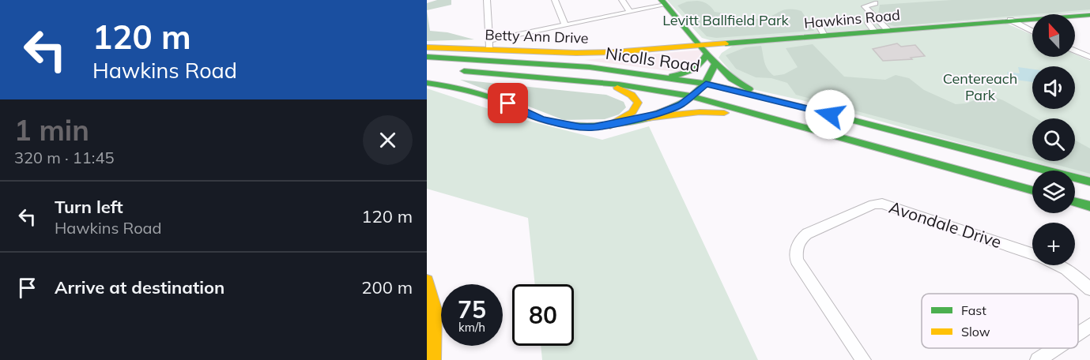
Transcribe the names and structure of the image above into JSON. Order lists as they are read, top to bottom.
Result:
{
  "streets": {
    "main road": ["Hawkins Road", "Betty Ann Drive", "Nicolls Road"],
    "street": ["Avondale Drive"]
  },
  "crossings": [
    ["Hawkins Road", "Betty Ann Drive"]
  ],
  "parks": ["Levitt Ballfield Park", "Centereach Park"],
  "legend": ["Fast", "Slow"],
  "north": "top",
  "page": {
    "turn": ["120 m", "Hawkins Road"],
    "map_buttons": "+",
    "heading": ["1 min", "320 m · 11:45"],
    "list": [
      {
        "name": "Turn left",
        "note": "Hawkins Road",
        "value": "120 m"
      },
      {
        "name": "Arrive at destination",
        "value": "200 m"
      }
    ],
    "speed": "75 km/h",
    "limit": "80"
  }
}
